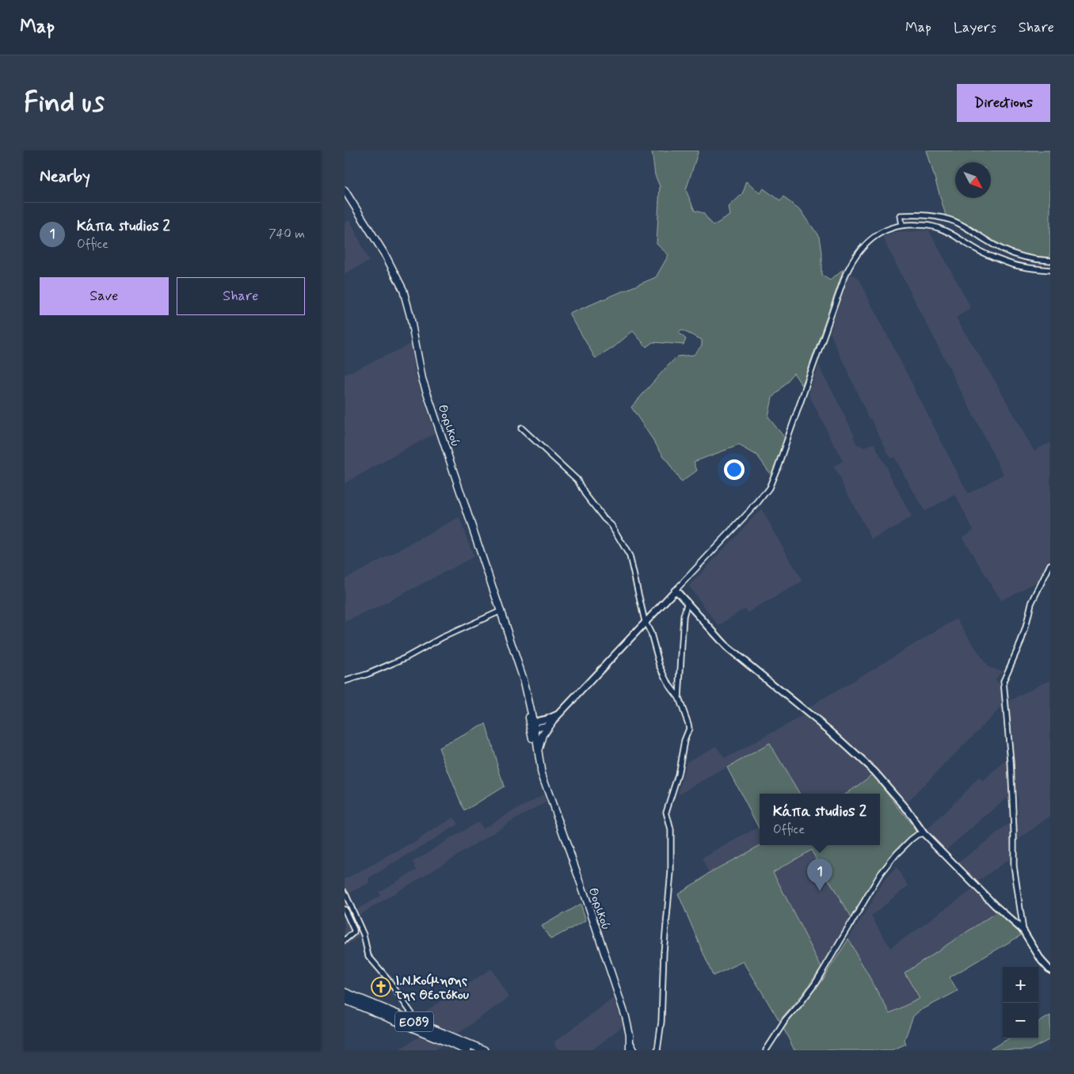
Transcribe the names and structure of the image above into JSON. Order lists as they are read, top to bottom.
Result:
{
  "streets": {
    "highway": ["ΕΟ89"],
    "main road": ["Θορικού"]
  },
  "places": {
    "church": ["Ι.Ν.Κοίμησης της Θεοτόκου"]
  },
  "north": "bottom right",
  "page": {
    "header": "Map",
    "nav": ["Map", "Layers", "Share"],
    "buttons": [
      "Directions",
      ["Save", "Share"]
    ],
    "title": "Find us",
    "heading": "Nearby",
    "list": [
      {
        "mark": "1",
        "name": "Κάπα studios 2",
        "note": "Office",
        "value": "740 m"
      }
    ],
    "popup": ["Κάπα studios 2", "Office"],
    "pins": "1",
    "map_buttons": ["+", "−"]
  }
}
